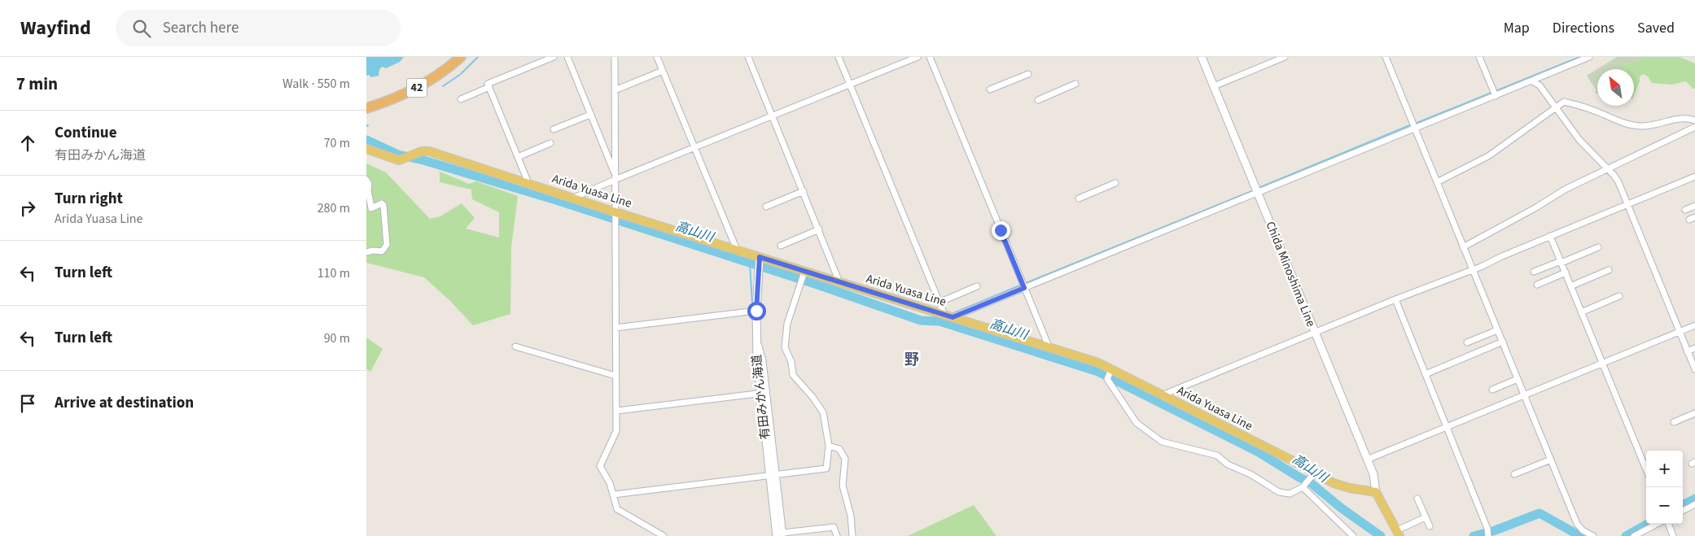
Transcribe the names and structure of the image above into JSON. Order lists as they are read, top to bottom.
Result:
{
  "streets": {
    "highway": ["42"],
    "main road": ["Arida Yuasa Line", "Chida Minoshima Line", "有田みかん海道"]
  },
  "crossings": [
    ["Arida Yuasa Line", "Chida Minoshima Line"],
    ["Arida Yuasa Line", "有田みかん海道"]
  ],
  "districts": ["野"],
  "water": ["高山川"],
  "north": "top left",
  "page": {
    "header": "Wayfind",
    "search": "Search here",
    "nav": ["Map", "Directions", "Saved"],
    "heading": ["7 min", "Walk · 550 m"],
    "list": [
      ["Continue", "有田みかん海道", "70 m"],
      ["Turn right", "Arida Yuasa Line", "280 m"],
      ["Turn left", "110 m"],
      ["Turn left", "90 m"],
      "Arrive at destination"
    ],
    "map_buttons": ["+", "−"]
  }
}
